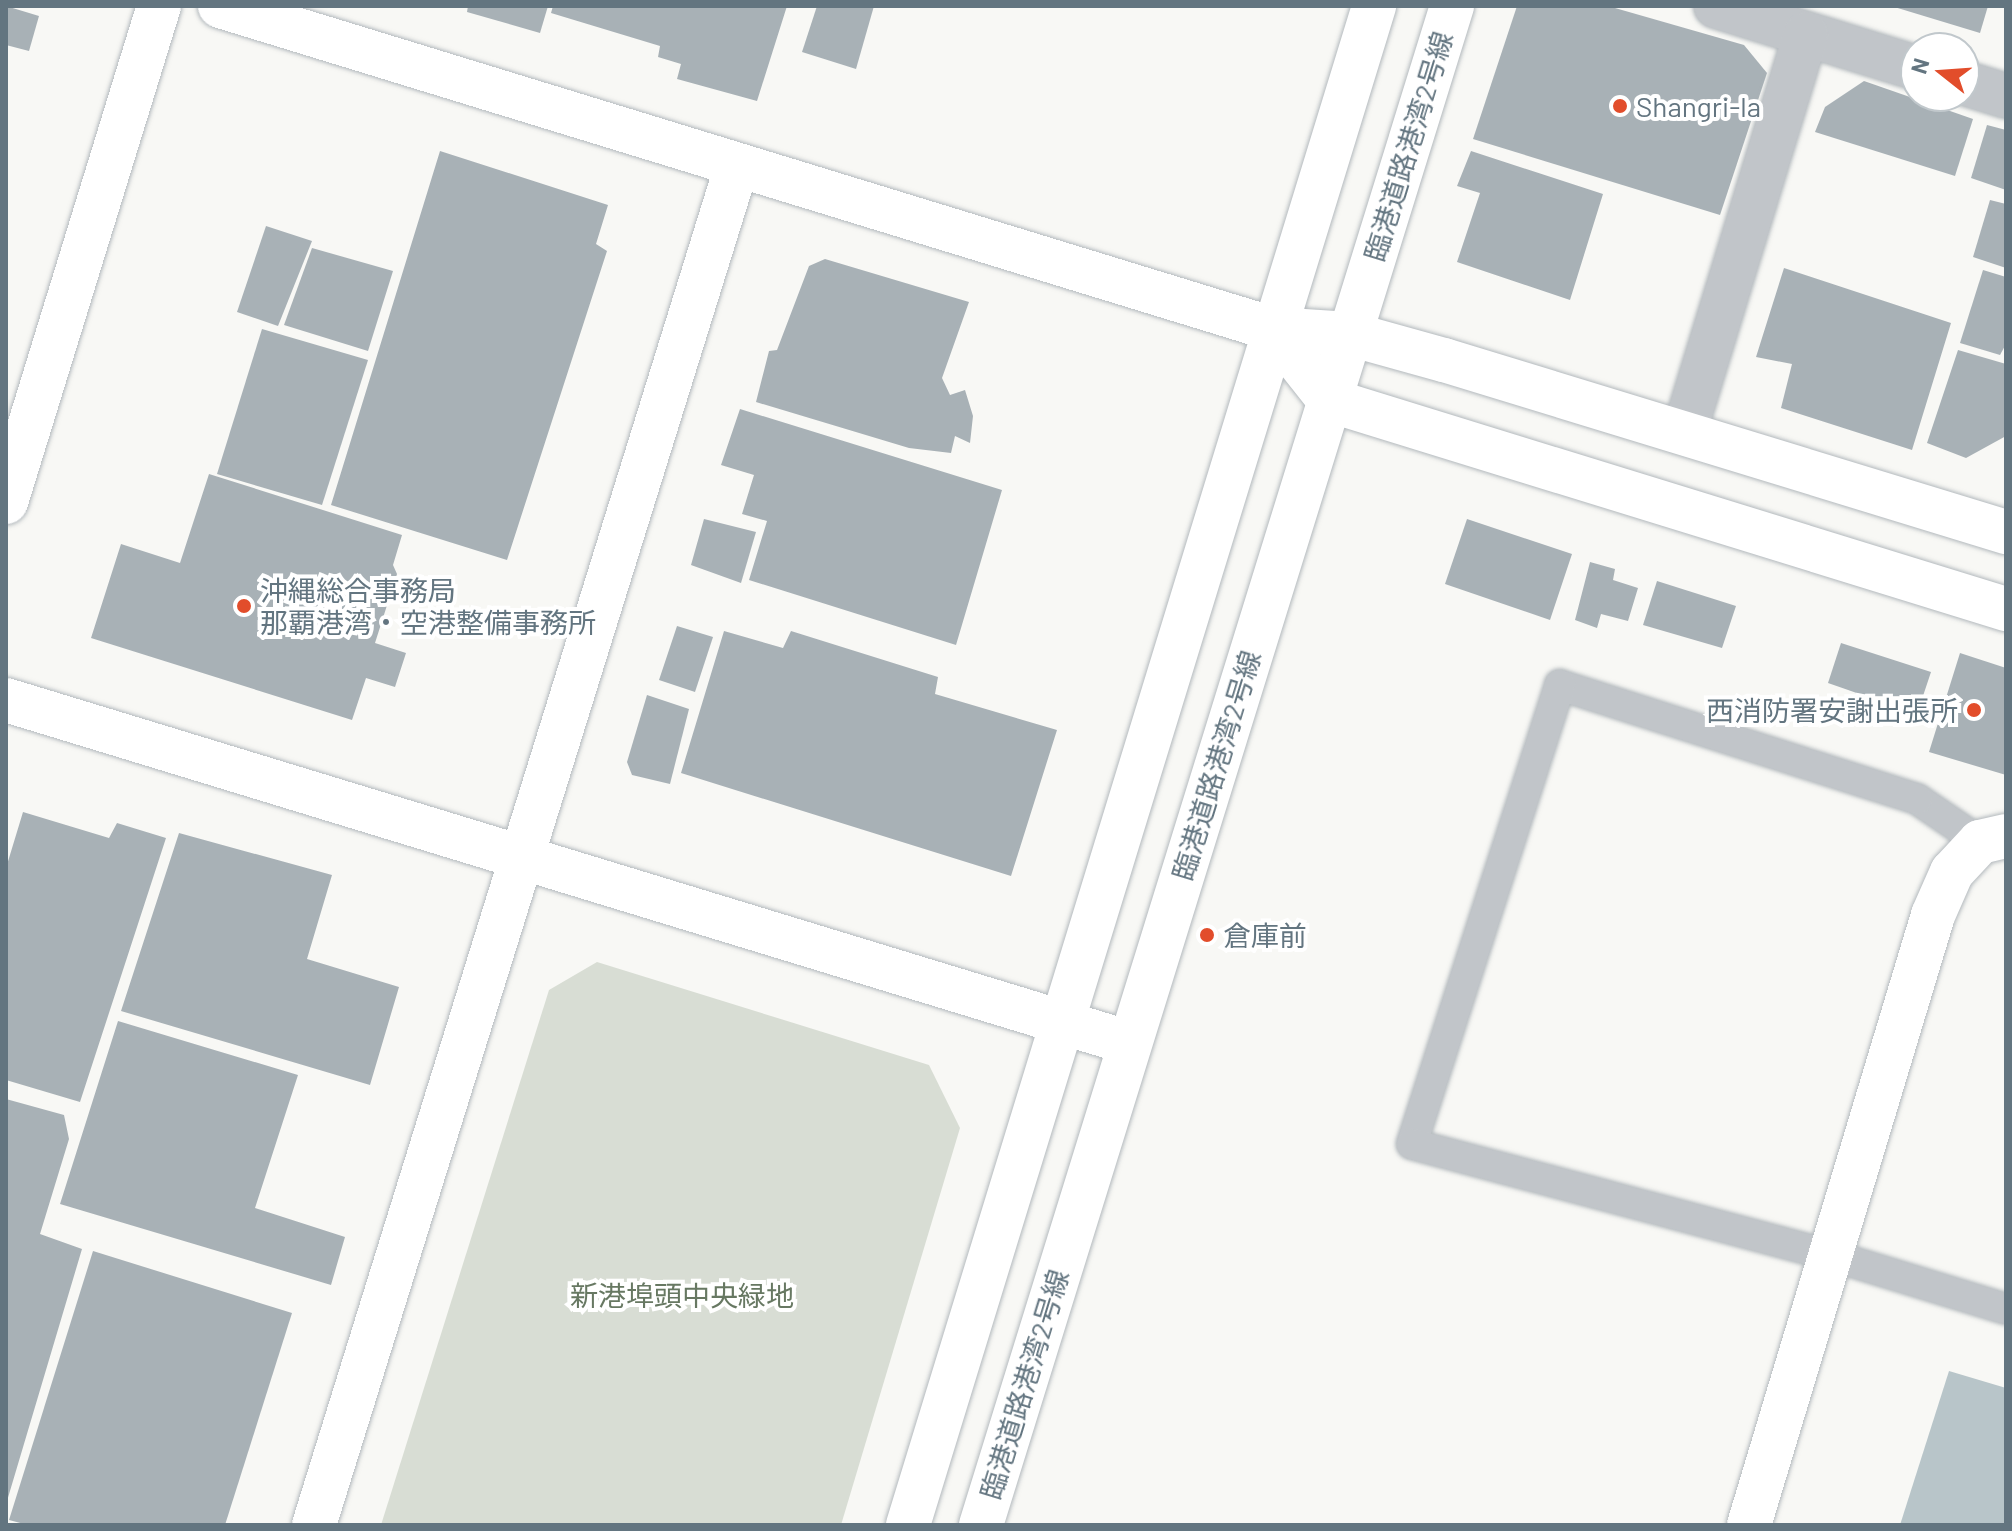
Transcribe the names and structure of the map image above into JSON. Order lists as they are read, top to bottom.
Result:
{
  "streets": {
    "street": ["臨港道路港湾2号線"]
  },
  "parks": ["新港埠頭中央緑地"],
  "places": [
    "Shangri-la",
    "沖縄総合事務局 那覇港湾・空港整備事務所",
    "西消防署安謝出張所",
    "倉庫前"
  ],
  "north": "left"
}
